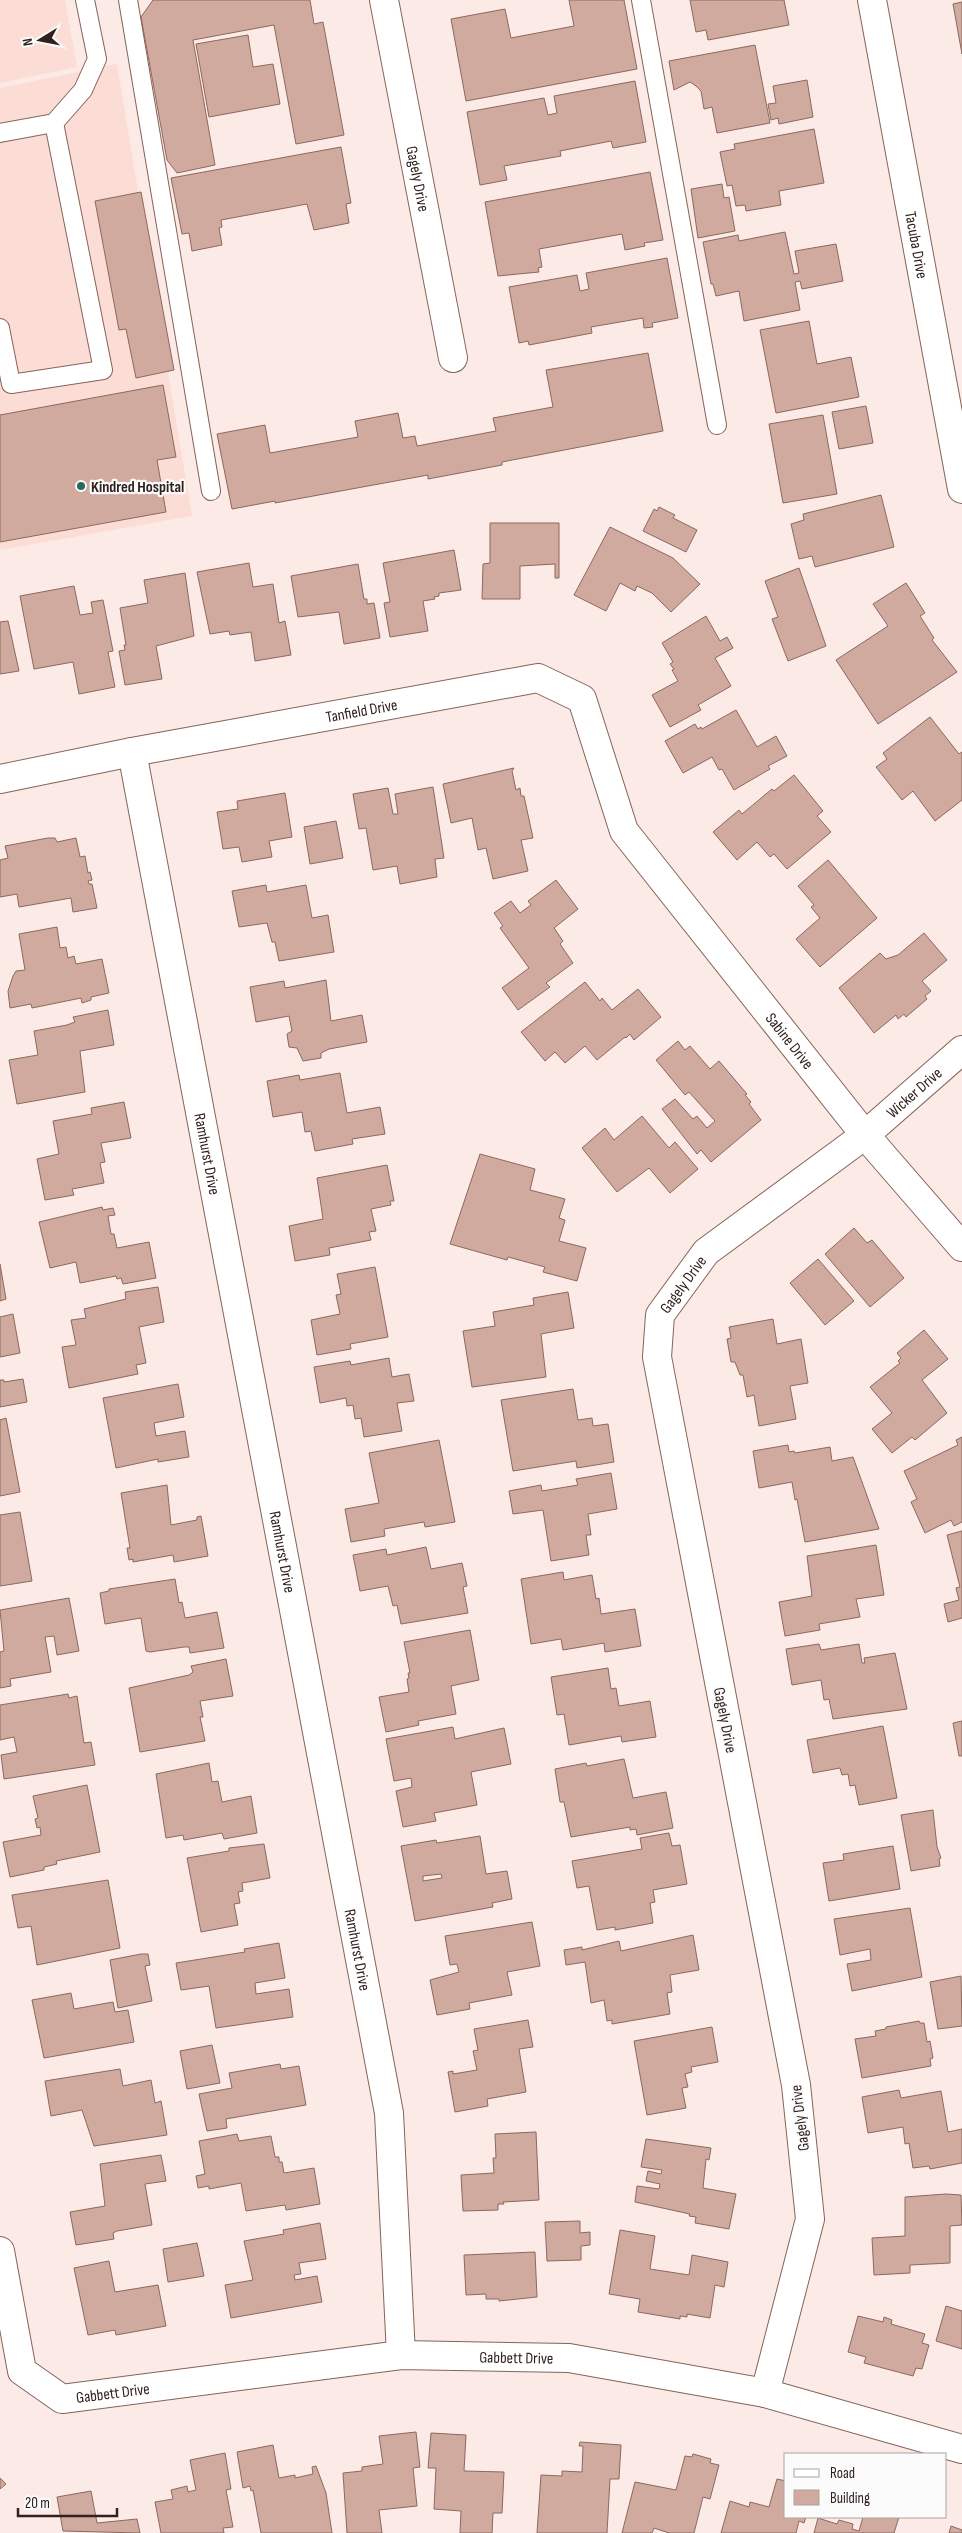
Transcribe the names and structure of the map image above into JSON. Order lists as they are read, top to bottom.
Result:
{
  "streets": {
    "street": [
      "Gagely Drive",
      "Tacuba Drive",
      "Tanfield Drive",
      "Sabine Drive",
      "Wicker Drive",
      "Ramhurst Drive",
      "Gabbett Drive"
    ]
  },
  "crossings": [
    ["Gagely Drive", "Sabine Drive"],
    ["Gagely Drive", "Wicker Drive"],
    ["Gagely Drive", "Gabbett Drive"],
    ["Tanfield Drive", "Sabine Drive"],
    ["Tanfield Drive", "Ramhurst Drive"],
    ["Sabine Drive", "Wicker Drive"],
    ["Ramhurst Drive", "Gabbett Drive"]
  ],
  "places": ["Kindred Hospital"],
  "legend": ["Road", "Building"],
  "scale_bar": "20 m",
  "north": "left"
}
